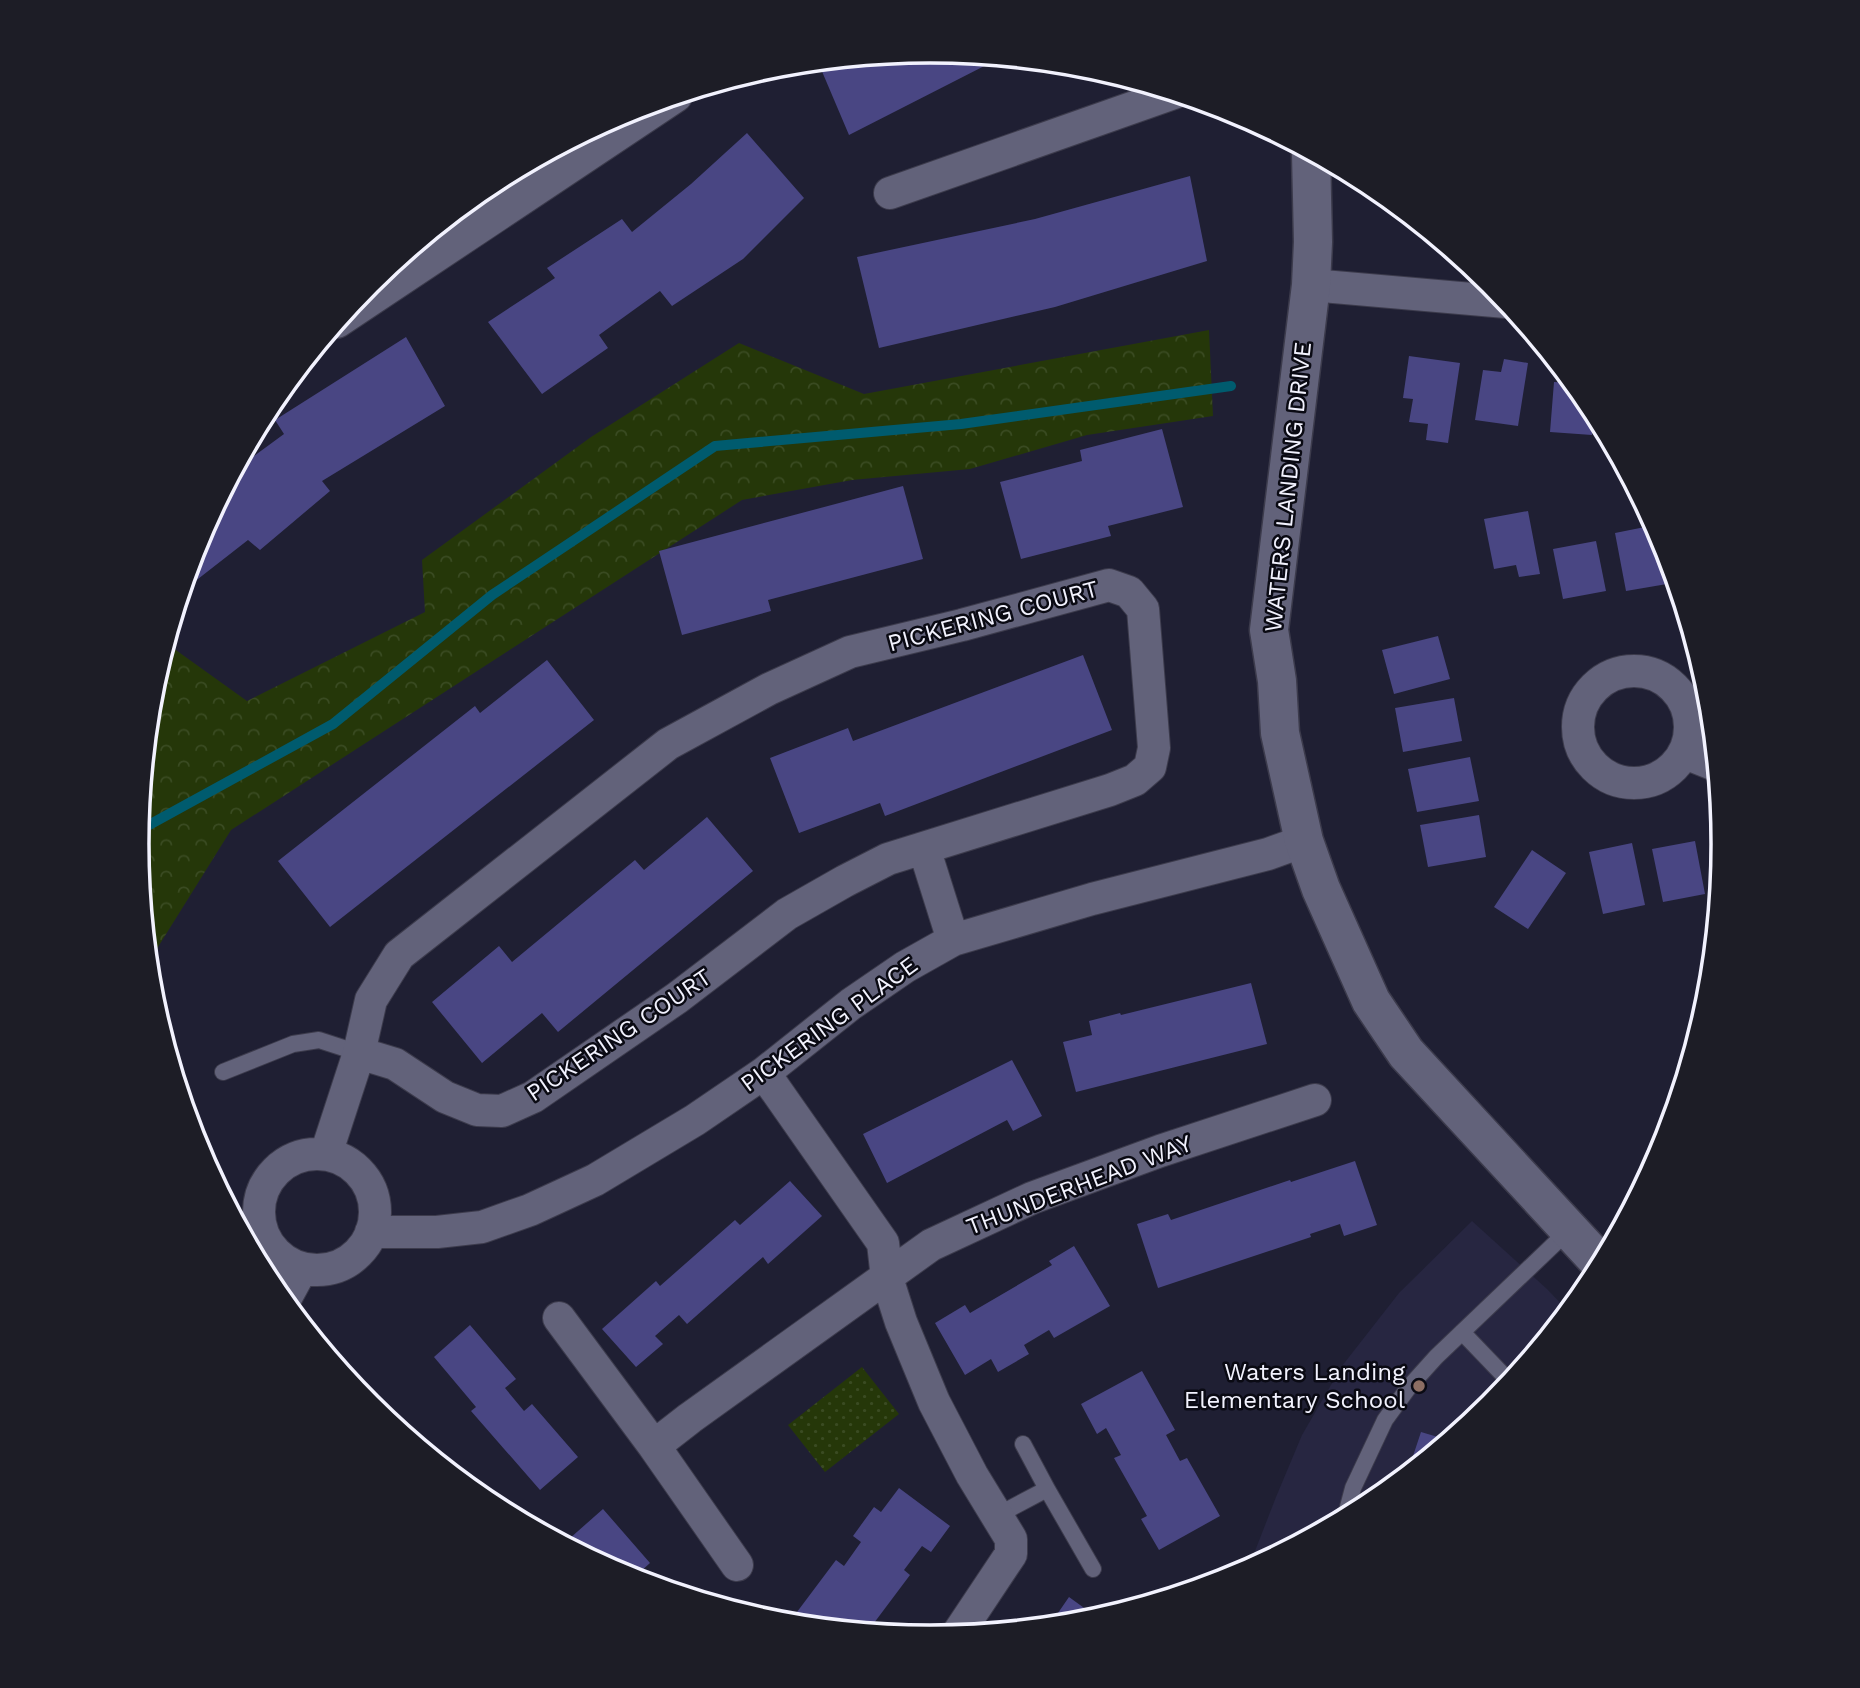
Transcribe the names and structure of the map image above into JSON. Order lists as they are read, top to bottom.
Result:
{
  "streets": {
    "street": [
      "WATERS LANDING DRIVE",
      "PICKERING COURT",
      "PICKERING PLACE",
      "THUNDERHEAD WAY"
    ]
  },
  "crossings": [
    ["WATERS LANDING DRIVE", "PICKERING PLACE"],
    ["PICKERING COURT", "PICKERING PLACE"]
  ],
  "places": ["Waters Landing Elementary School"]
}
